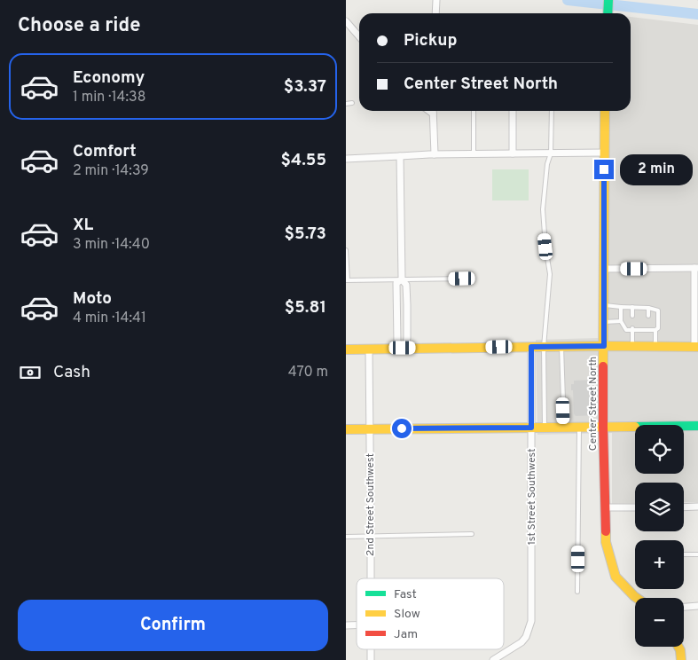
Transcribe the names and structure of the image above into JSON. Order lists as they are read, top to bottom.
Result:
{
  "streets": {
    "street": ["Center Street North", "1st Street Southwest", "2nd Street Southwest"]
  },
  "legend": ["Fast", "Slow", "Jam"],
  "page": {
    "heading": "Choose a ride",
    "banner": ["Pickup", "Center Street North"],
    "list": [
      {
        "name": "Economy",
        "note": "1 min · 14:38",
        "value": "$3.37"
      },
      {
        "name": "Comfort",
        "note": "2 min · 14:39",
        "value": "$4.55"
      },
      {
        "name": "XL",
        "note": "3 min · 14:40",
        "value": "$5.73"
      },
      {
        "name": "Moto",
        "note": "4 min · 14:41",
        "value": "$5.81"
      }
    ],
    "bubble": "2 min",
    "pay": ["Cash", "470 m"],
    "map_buttons": ["+", "−"],
    "buttons": "Confirm"
  }
}
